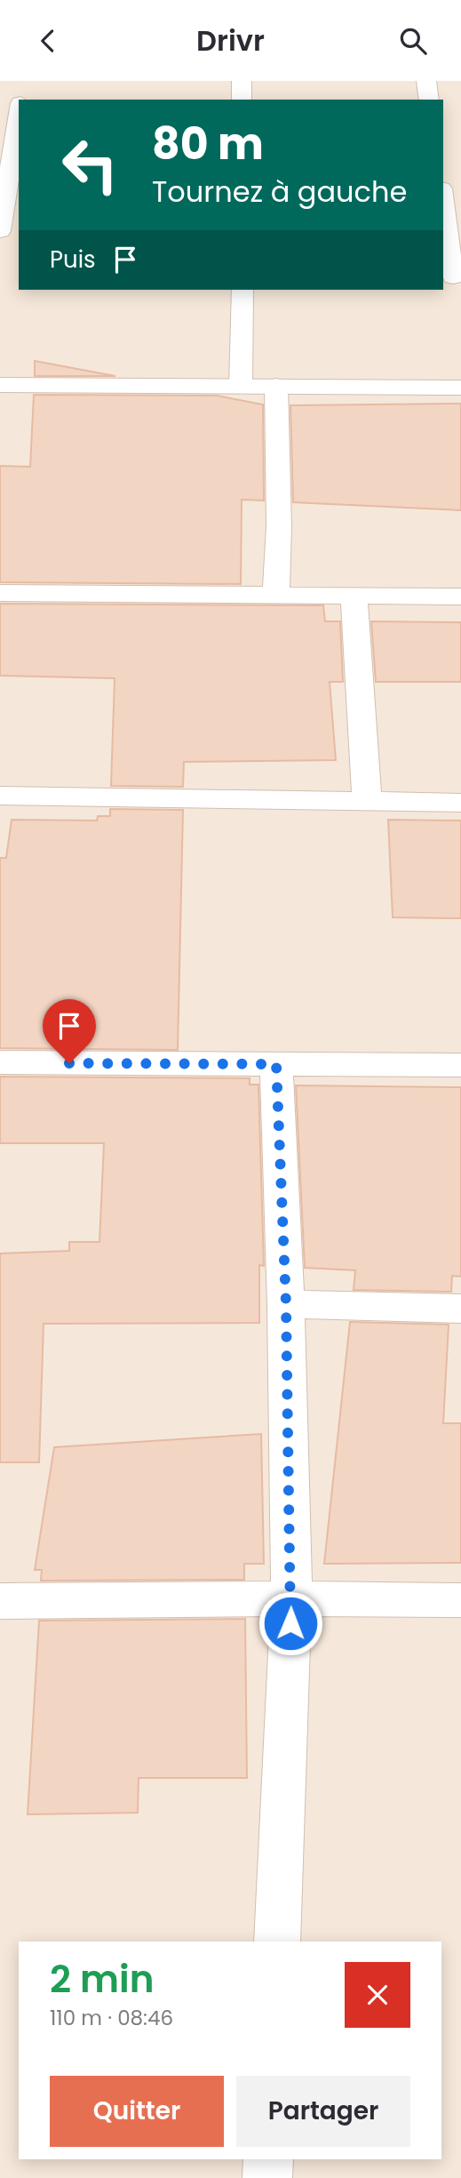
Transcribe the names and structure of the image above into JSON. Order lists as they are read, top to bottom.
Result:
{
  "page": {
    "header": "Drivr",
    "turn": ["80 m", "Tournez à gauche"],
    "then": "Puis",
    "heading": ["2 min", "110 m · 08:46"],
    "buttons": ["Quitter", "Partager"]
  }
}
